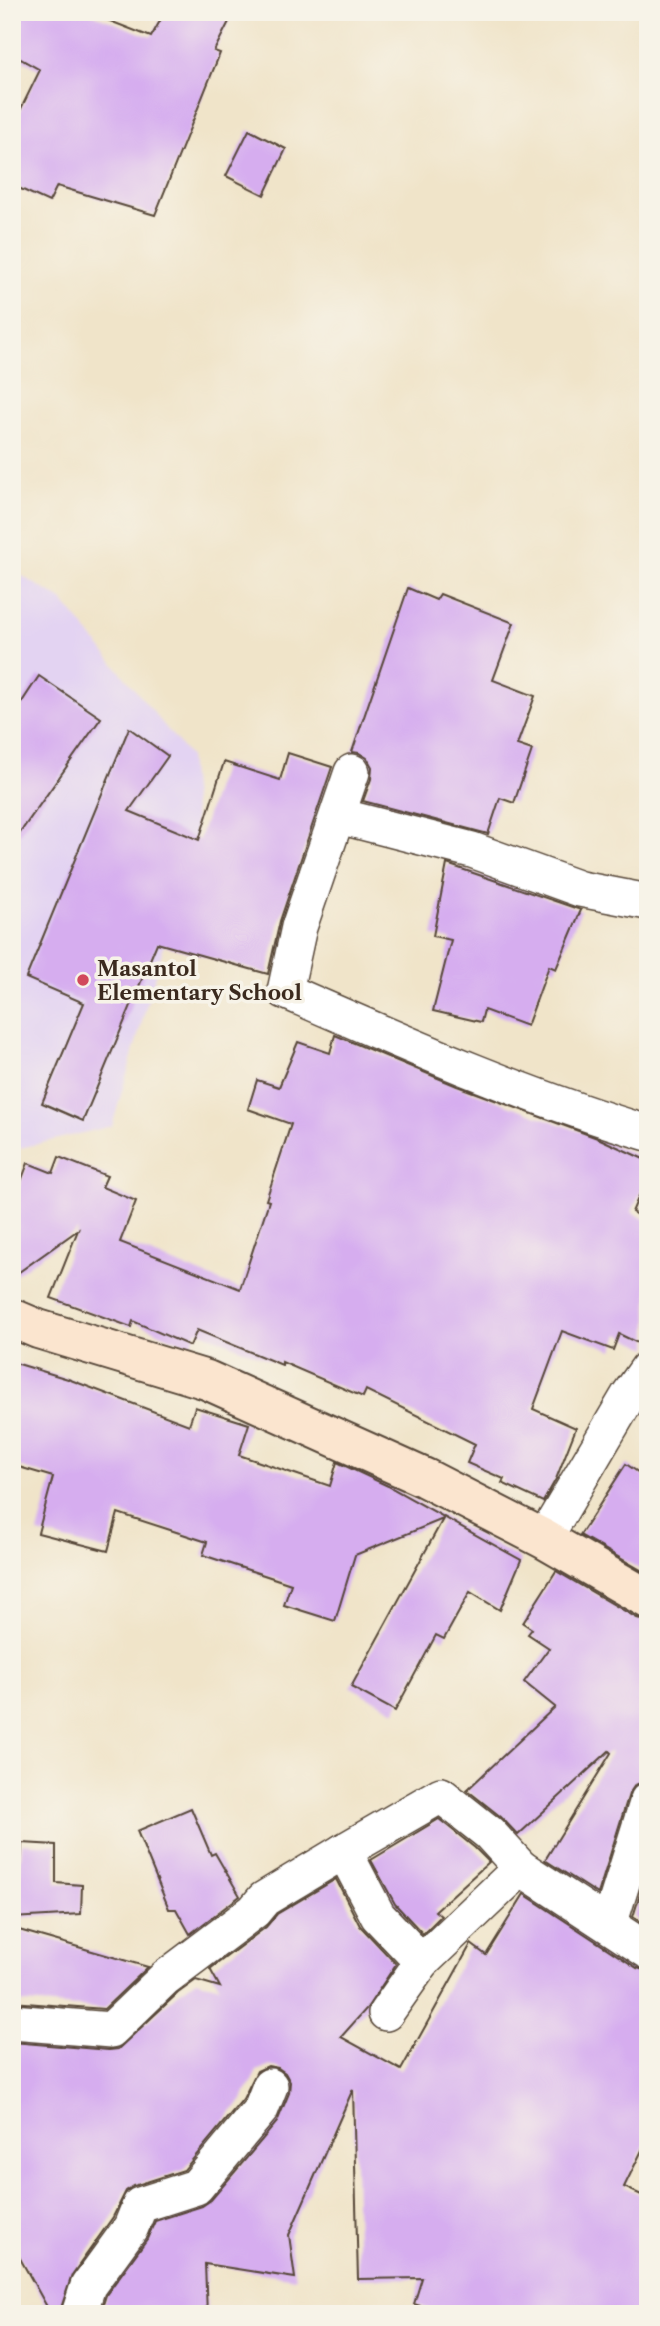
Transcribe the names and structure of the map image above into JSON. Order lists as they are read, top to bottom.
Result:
{
  "places": ["Masantol Elementary School"]
}
